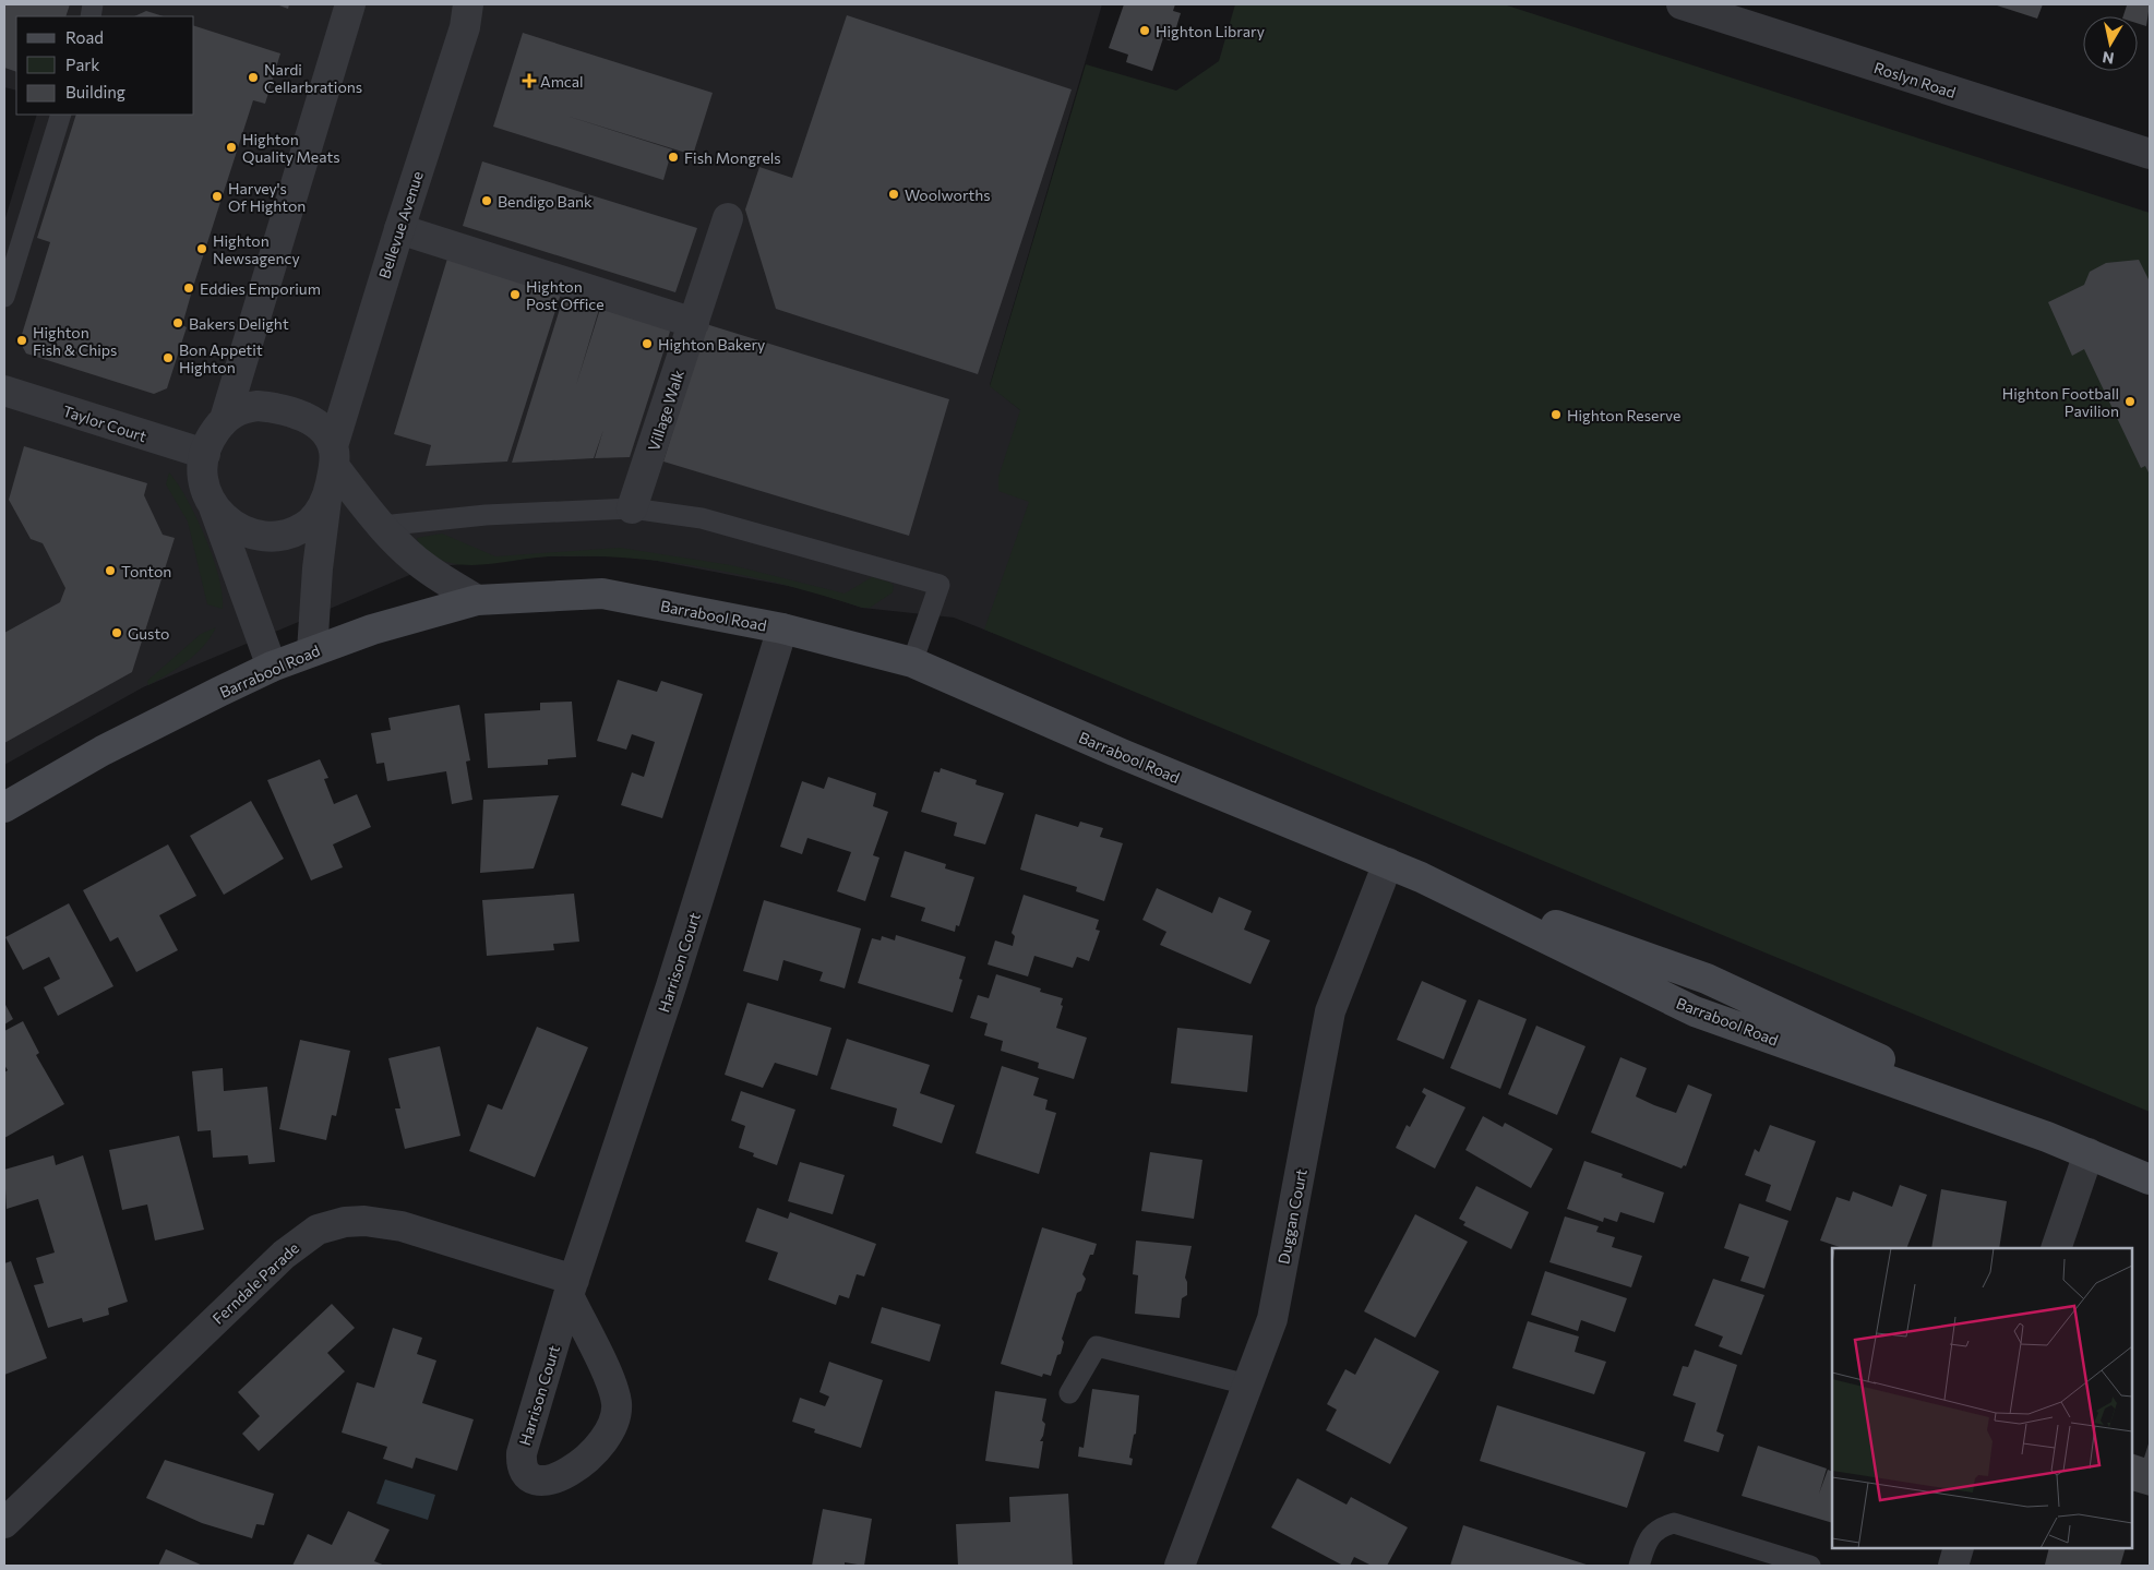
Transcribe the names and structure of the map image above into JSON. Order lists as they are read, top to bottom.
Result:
{
  "streets": {
    "main road": ["Barrabool Road"],
    "street": [
      "Roslyn Road",
      "Bellevue Avenue",
      "Village Walk",
      "Taylor Court",
      "Harrison Court",
      "Duggan Court",
      "Ferndale Parade"
    ]
  },
  "crossings": [
    ["Bellevue Avenue", "Taylor Court"],
    ["Bellevue Avenue", "Barrabool Road"],
    ["Barrabool Road", "Harrison Court"],
    ["Barrabool Road", "Duggan Court"],
    ["Harrison Court", "Ferndale Parade"]
  ],
  "places": {
    "other": [
      "Highton Library",
      "Nardi Cellarbrations",
      "Highton Quality Meats",
      "Fish Mongrels",
      "Woolworths",
      "Harvey's Of Highton",
      "Bendigo Bank",
      "Highton Newsagency",
      "Eddies Emporium",
      "Highton Post Office",
      "Bakers Delight",
      "Highton Fish & Chips",
      "Highton Bakery",
      "Bon Appetit Highton",
      "Highton Football Pavilion",
      "Highton Reserve",
      "Tonton",
      "Gusto"
    ],
    "health": ["Amcal"]
  },
  "legend": ["Road", "Park", "Building"],
  "north": "bottom"
}
